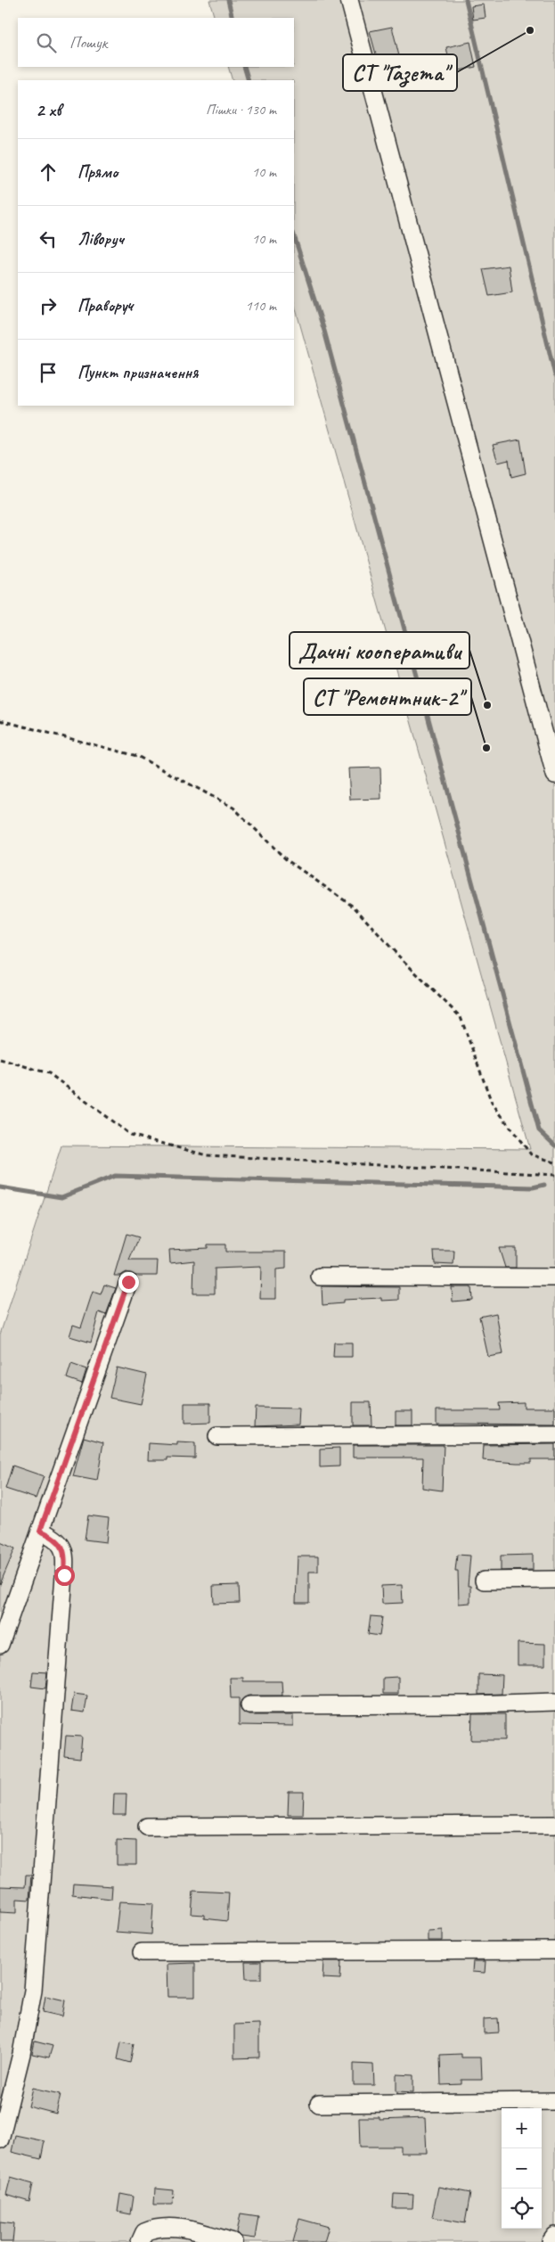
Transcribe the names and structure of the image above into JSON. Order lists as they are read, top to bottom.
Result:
{
  "places": ["СТ \"Газета\"", "Дачні кооперативи", "СТ \"Ремонтник-2\""],
  "page": {
    "search": "Пошук",
    "heading": ["2 хв", "Пішки · 130 m"],
    "list": [
      ["Прямо", "10 m"],
      ["Ліворуч", "10 m"],
      ["Праворуч", "110 m"],
      "Пункт призначення"
    ],
    "map_buttons": ["+", "−"]
  }
}
